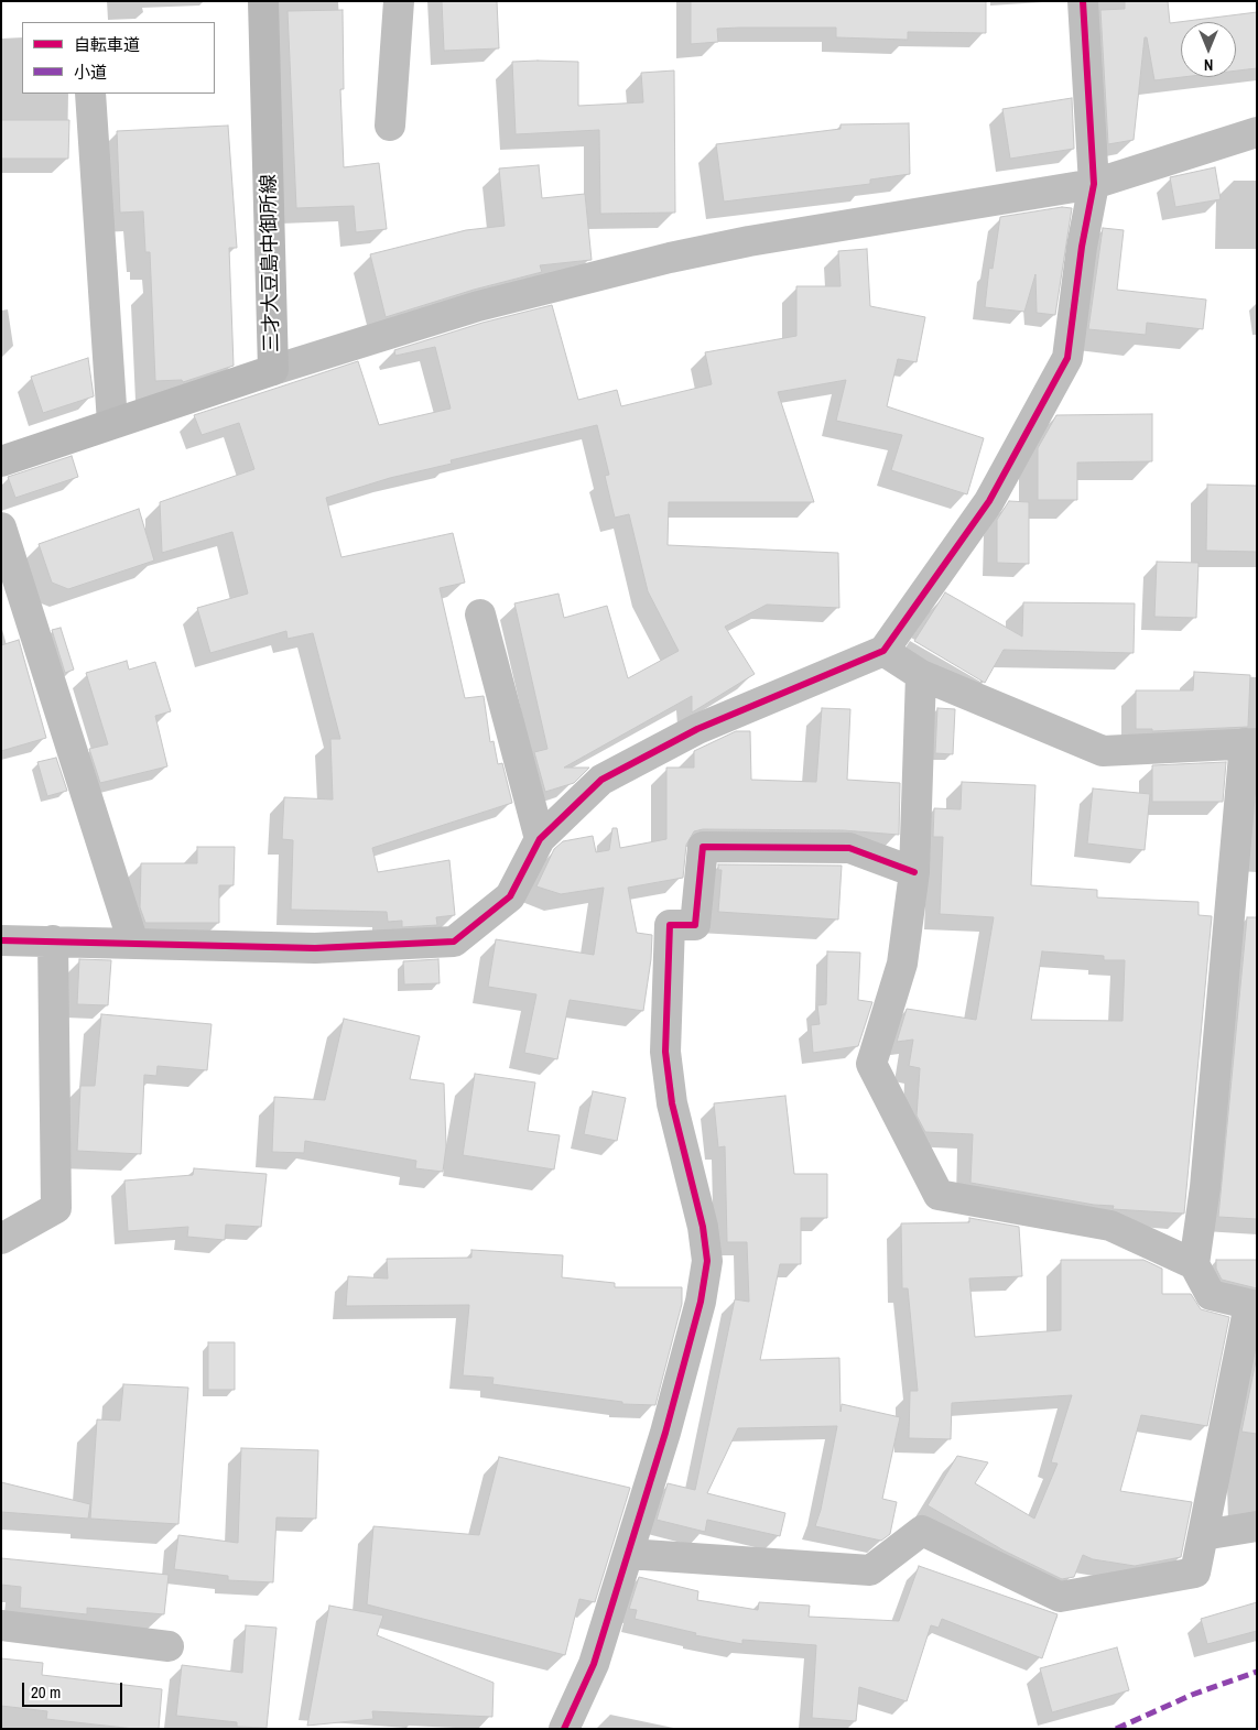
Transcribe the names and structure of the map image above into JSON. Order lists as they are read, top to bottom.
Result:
{
  "streets": {
    "main road": ["三才大豆島中御所線"]
  },
  "legend": ["自転車道", "小道"],
  "scale_bar": "20 m",
  "north": "bottom"
}
